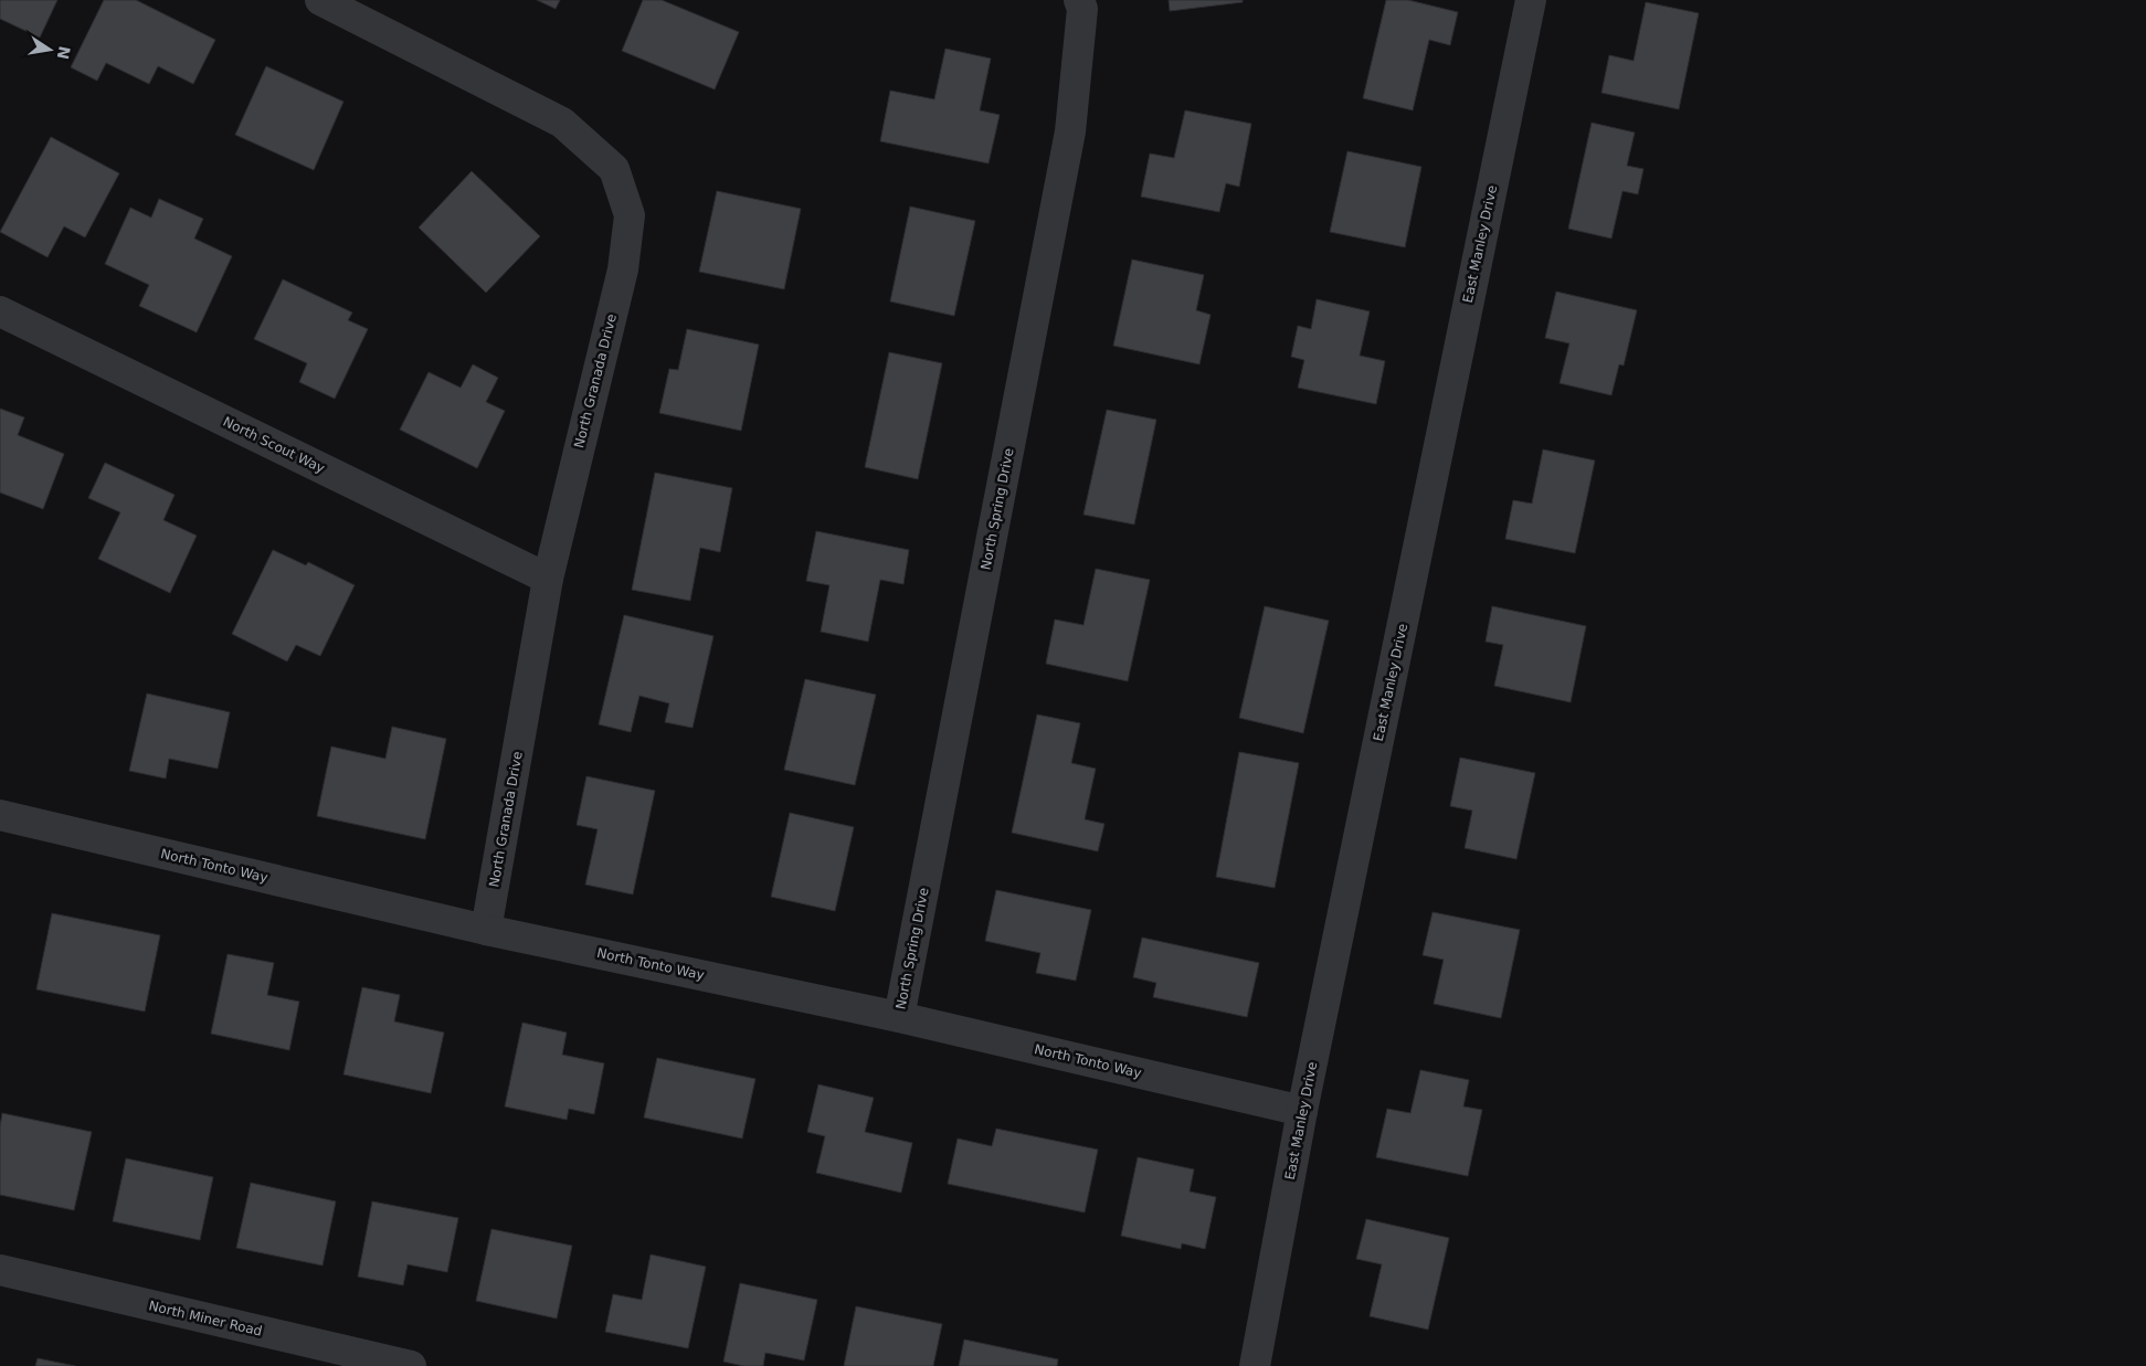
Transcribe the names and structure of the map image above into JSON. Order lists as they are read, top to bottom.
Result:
{
  "streets": {
    "street": [
      "East Manley Drive",
      "North Granada Drive",
      "North Scout Way",
      "North Spring Drive",
      "North Tonto Way",
      "North Miner Road"
    ]
  },
  "crossings": [
    ["East Manley Drive", "North Tonto Way"],
    ["North Granada Drive", "North Scout Way"],
    ["North Granada Drive", "North Tonto Way"],
    ["North Spring Drive", "North Tonto Way"]
  ],
  "north": "right"
}
